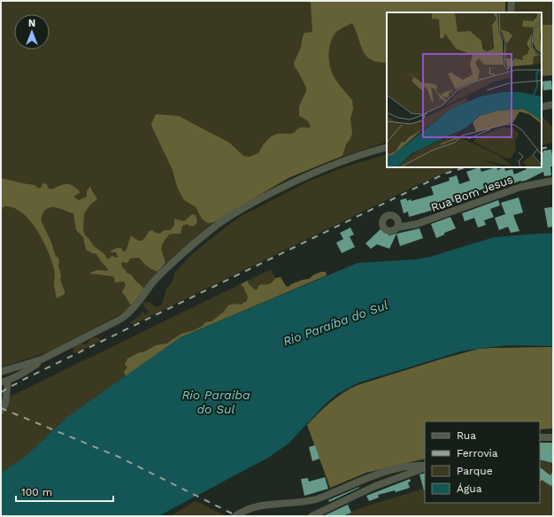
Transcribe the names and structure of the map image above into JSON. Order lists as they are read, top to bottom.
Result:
{
  "streets": {
    "street": ["Rua Bom Jesus"]
  },
  "water": ["Rio Paraíba do Sul", "Rio Paraiba do Sul"],
  "legend": [
    "Rua",
    "Ferrovia",
    "Parque",
    "Água"
  ],
  "scale_bar": "100 m",
  "north": "top"
}
